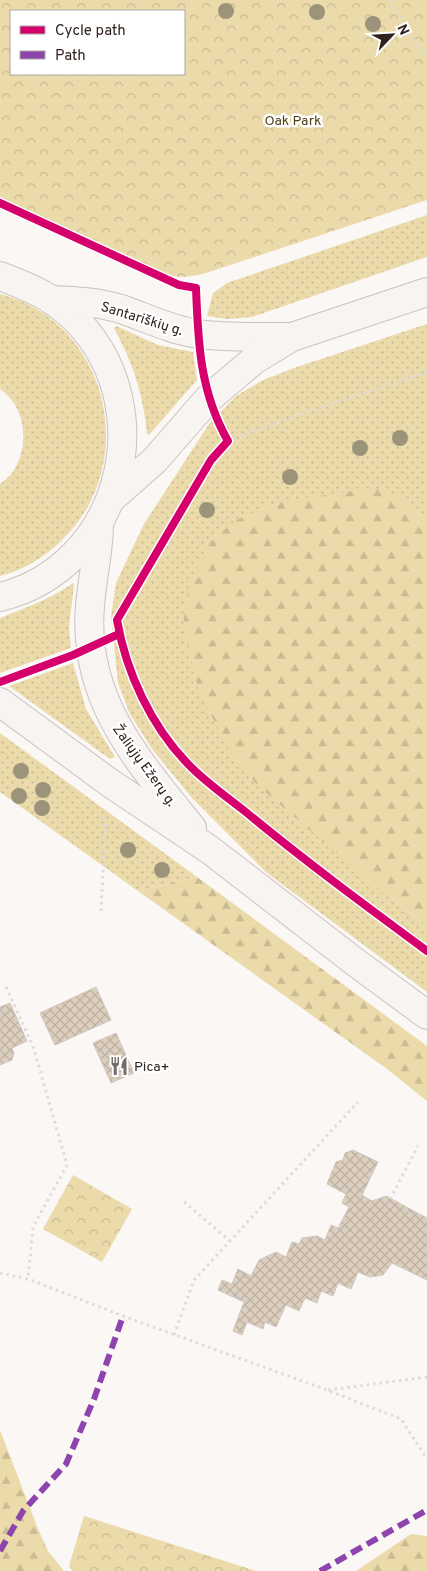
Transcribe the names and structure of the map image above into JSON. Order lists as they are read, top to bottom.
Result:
{
  "streets": {
    "main road": ["Santariškių g.", "Žaliųjų Ežerų g."]
  },
  "parks": ["Oak Park"],
  "places": {
    "restaurant": ["Pica+"]
  },
  "legend": ["Cycle path", "Path"],
  "north": "top right"
}
